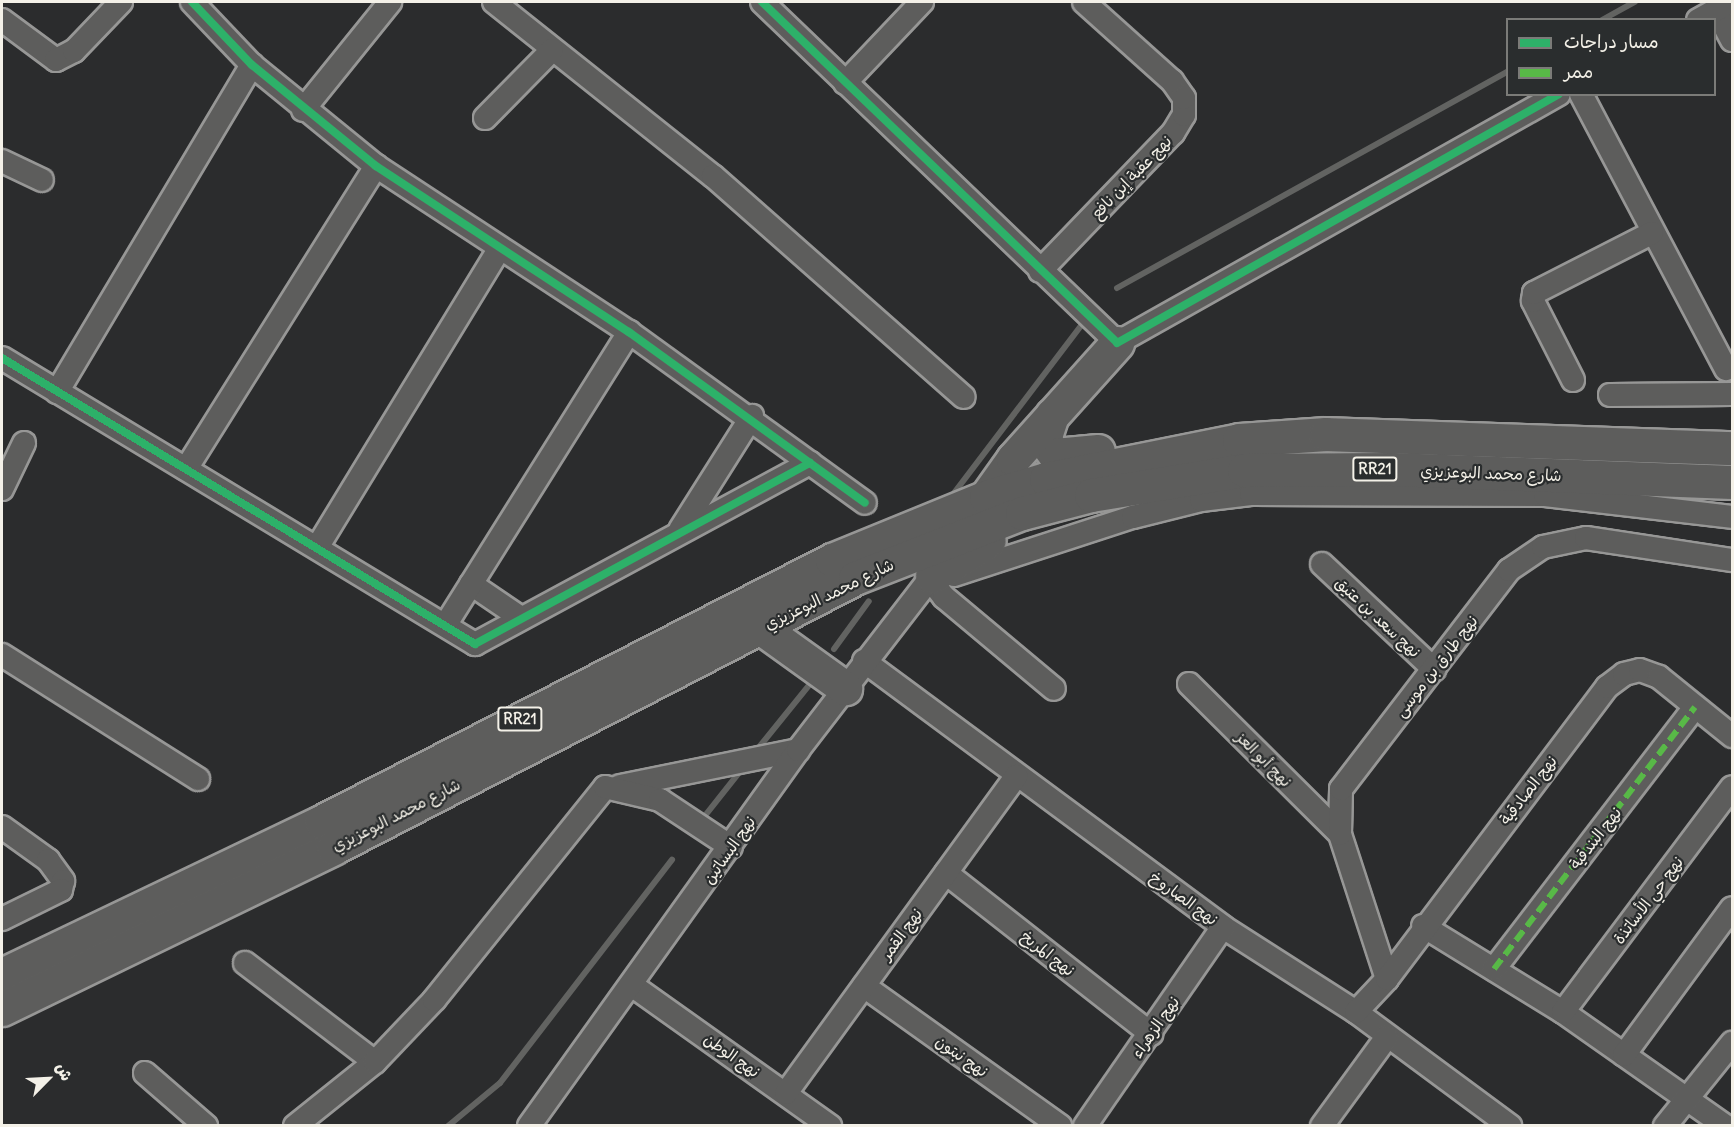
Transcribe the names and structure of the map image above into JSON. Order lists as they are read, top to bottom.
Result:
{
  "streets": {
    "highway": ["RR21", "شارع محمد البوعزيزي"],
    "street": [
      "نهج عقبة إبن نافع",
      "نهج سعد بن عتيق",
      "نهج طارق بن موسى",
      "نهج أبو العز",
      "نهج الصادقية",
      "نهج البندقية",
      "نهج البساتين",
      "نهج الصاروخ",
      "نهج حي الأساتذة",
      "نهج القمر",
      "نهج المريخ",
      "نهج الزهراء",
      "نهج الوطن",
      "نهج نبتون"
    ]
  },
  "crossings": [
    ["RR21", "شارع محمد البوعزيزي"],
    ["نهج سعد بن عتيق", "نهج طارق بن موسى"],
    ["نهج طارق بن موسى", "نهج أبو العز"],
    ["نهج طارق بن موسى", "نهج الصادقية"],
    ["نهج الصادقية", "نهج البندقية"],
    ["نهج الصادقية", "نهج الصاروخ"],
    ["نهج البساتين", "نهج الصاروخ"],
    ["نهج البساتين", "نهج الوطن"],
    ["نهج الصاروخ", "نهج القمر"],
    ["نهج الصاروخ", "نهج الزهراء"],
    ["نهج القمر", "نهج المريخ"],
    ["نهج القمر", "نهج الوطن"],
    ["نهج القمر", "نهج نبتون"],
    ["نهج المريخ", "نهج الزهراء"]
  ],
  "legend": ["مسار دراجات", "ممر"],
  "north": "top right"
}
